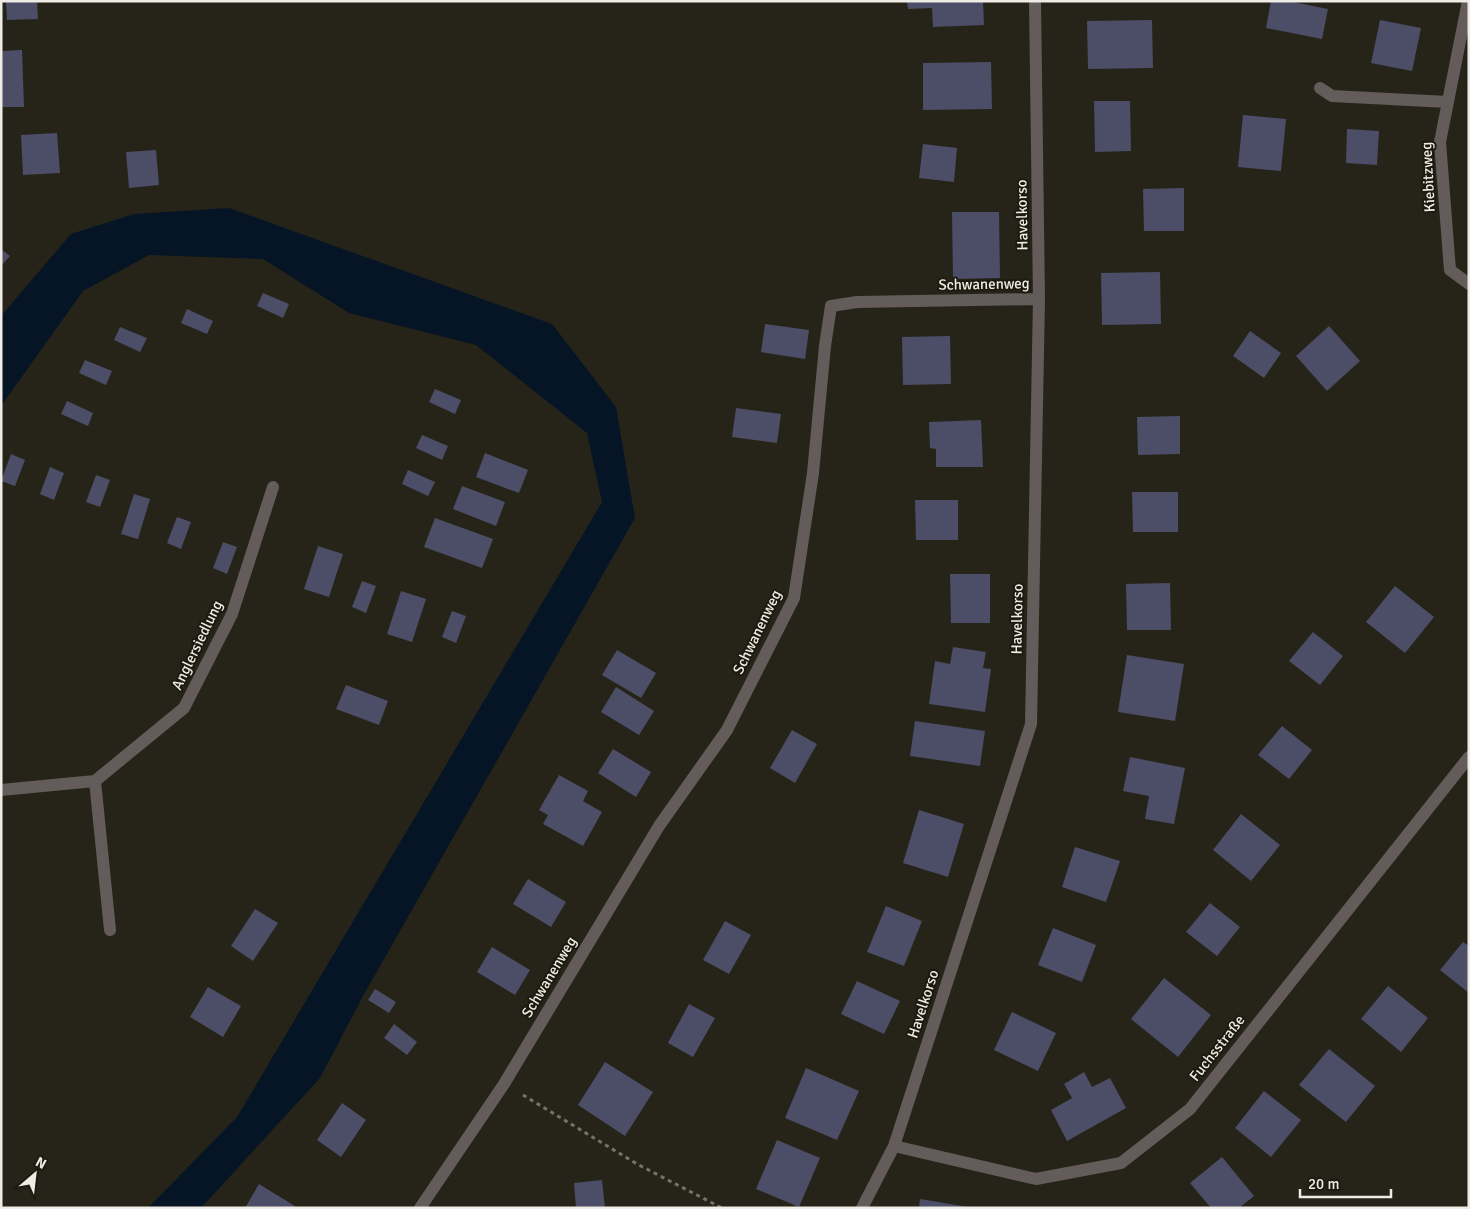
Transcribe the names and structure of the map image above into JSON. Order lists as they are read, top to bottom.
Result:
{
  "streets": {
    "street": [
      "Kiebitzweg",
      "Havelkorso",
      "Schwanenweg",
      "Anglersiedlung",
      "Fuchsstraße"
    ]
  },
  "crossings": [
    ["Havelkorso", "Schwanenweg"],
    ["Havelkorso", "Fuchsstraße"]
  ],
  "scale_bar": "20 m",
  "north": "top right"
}
